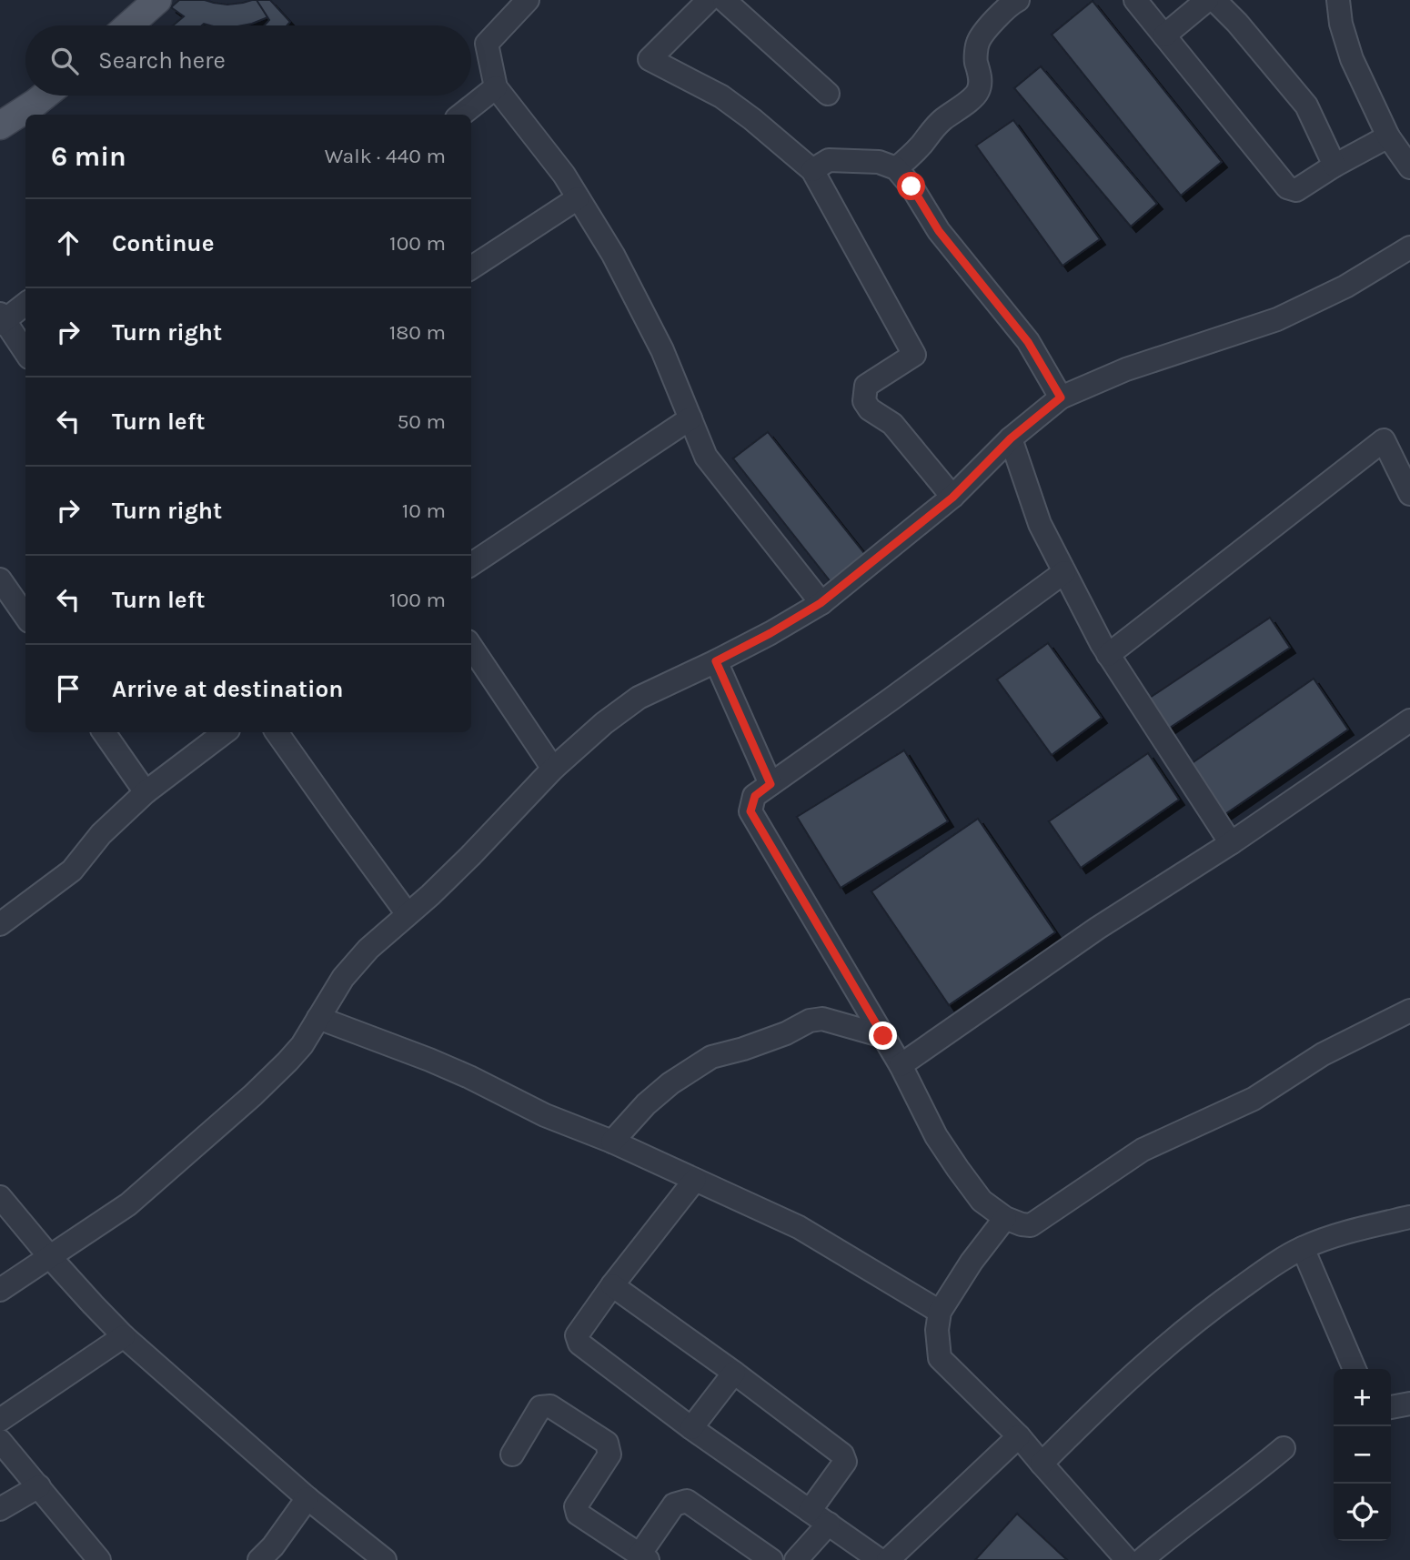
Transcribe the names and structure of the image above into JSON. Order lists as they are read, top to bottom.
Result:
{
  "page": {
    "search": "Search here",
    "heading": ["6 min", "Walk · 440 m"],
    "list": [
      ["Continue", "100 m"],
      ["Turn right", "180 m"],
      ["Turn left", "50 m"],
      ["Turn right", "10 m"],
      ["Turn left", "100 m"],
      "Arrive at destination"
    ],
    "map_buttons": ["+", "−"]
  }
}
